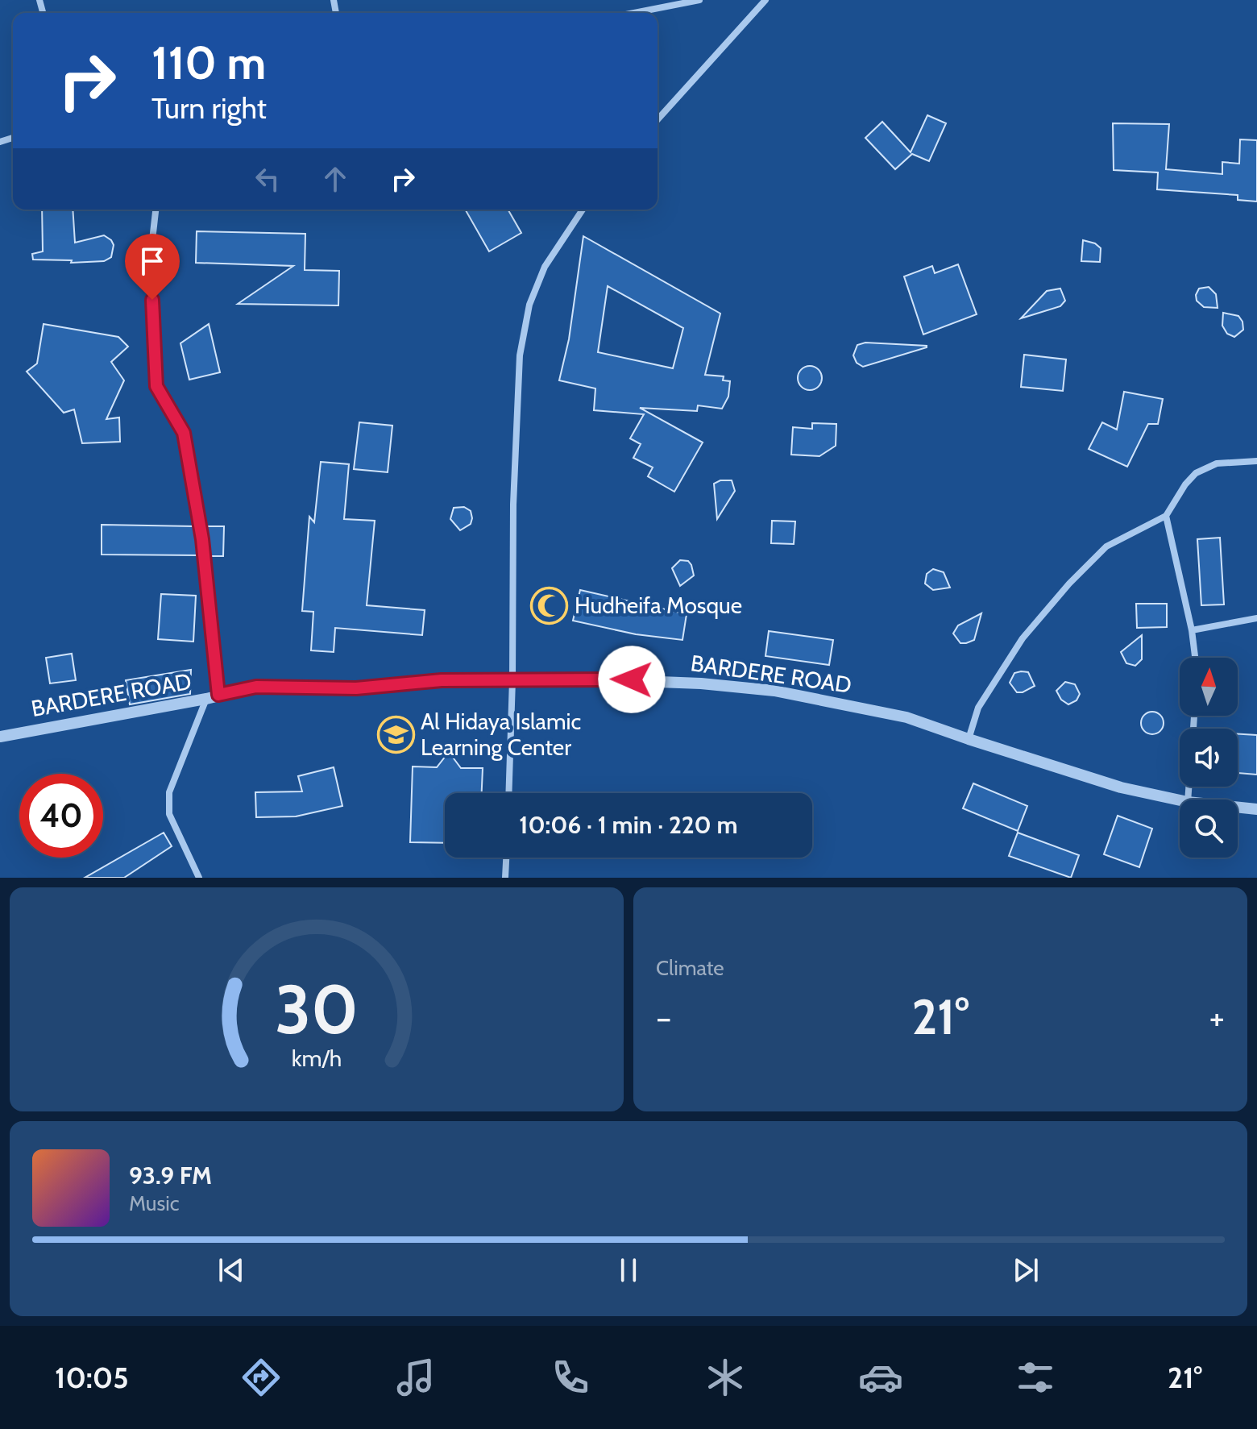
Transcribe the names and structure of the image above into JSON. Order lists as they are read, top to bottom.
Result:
{
  "streets": {
    "street": ["BARDERE ROAD"]
  },
  "places": {
    "mosque": ["Hudheifa Mosque"],
    "school or university": ["Al Hidaya Islamic Learning Center"]
  },
  "north": "top",
  "page": {
    "turn": ["110 m", "Turn right"],
    "limit": "40",
    "trip": "10:06 · 1 min · 220 m",
    "tile": "Climate",
    "heat": ["−", "21°", "+"],
    "song": ["93.9 FM", "Music"],
    "tabs": ["10:05", "21°"],
    "gauge": ["30", "km/h"]
  }
}
